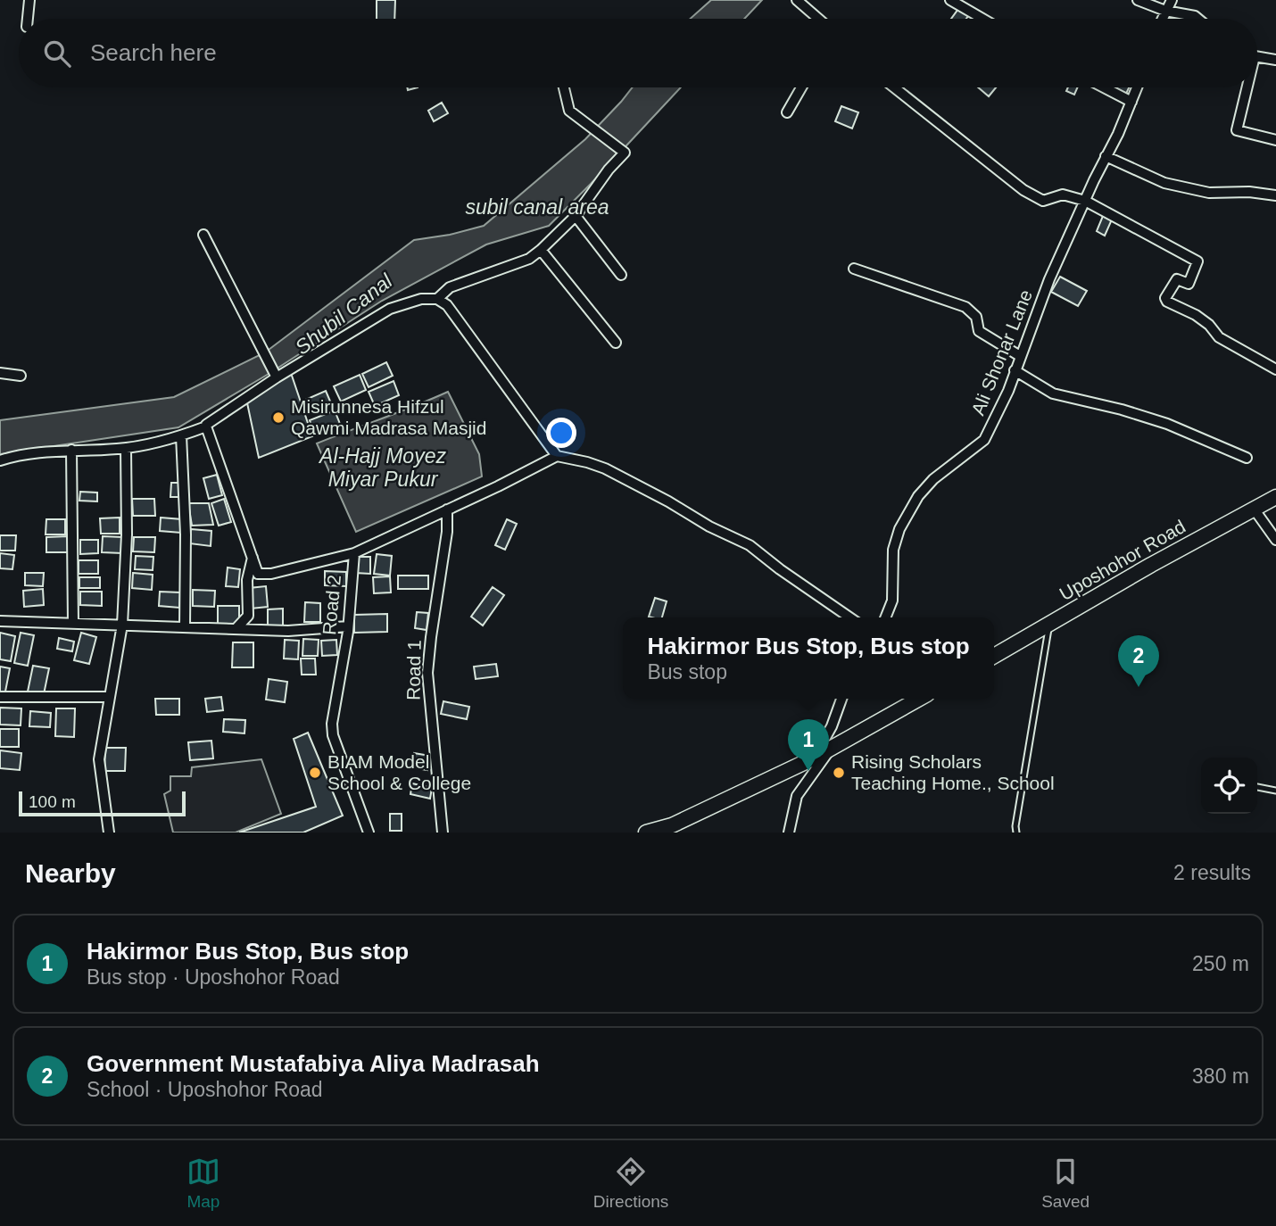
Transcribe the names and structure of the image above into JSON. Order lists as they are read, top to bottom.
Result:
{
  "streets": {
    "main road": ["Uposhohor Road"],
    "street": ["Ali Shonar Lane", "Road 2", "Road 1"]
  },
  "water": ["subil canal area", "Shubil Canal", "Al-Hajj Moyez Miyar Pukur"],
  "places": ["Misirunnesa Hifzul Qawmi Madrasa Masjid", "BIAM Model School & College", "Rising Scholars Teaching Home., School"],
  "scale_bar": "100 m",
  "page": {
    "search": "Search here",
    "popup": ["Hakirmor Bus Stop, Bus stop", "Bus stop"],
    "pins": ["2", "1"],
    "scale": "100 m",
    "heading": ["Nearby", "2 results"],
    "list": [
      {
        "mark": "1",
        "name": "Hakirmor Bus Stop, Bus stop",
        "note": "Bus stop · Uposhohor Road",
        "value": "250 m"
      },
      {
        "mark": "2",
        "name": "Government Mustafabiya Aliya Madrasah",
        "note": "School · Uposhohor Road",
        "value": "380 m"
      }
    ],
    "nav": ["Map", "Directions", "Saved"]
  }
}
